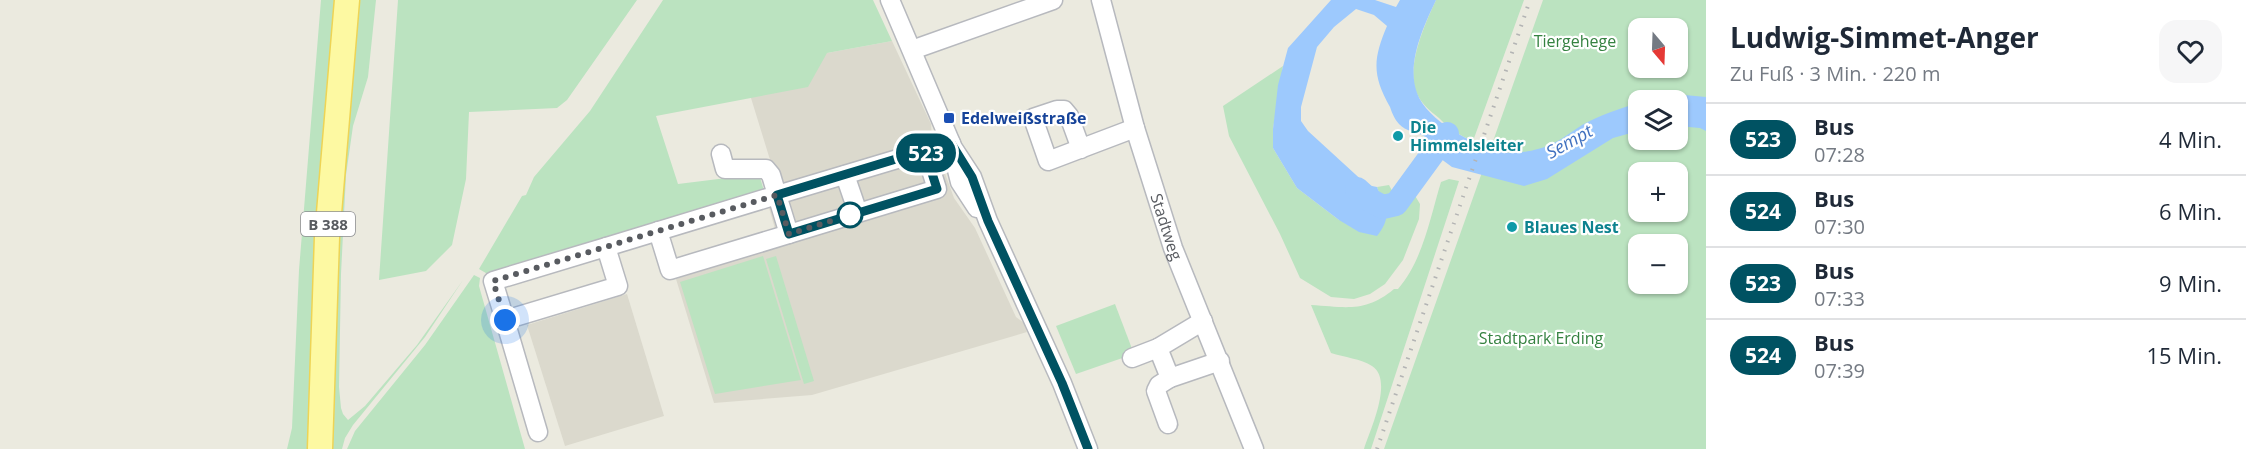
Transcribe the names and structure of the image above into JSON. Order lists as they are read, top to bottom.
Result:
{
  "streets": {
    "main road": ["B 388"],
    "street": ["Stadtweg"]
  },
  "water": ["Sempt"],
  "parks": ["Tiergehege", "Stadtpark Erding"],
  "places": {
    "transit": ["Edelweißstraße"],
    "other": ["Die Himmelsleiter", "Blaues Nest"]
  },
  "lines": ["bus line 523"],
  "north": "bottom",
  "page": {
    "on_map": "523",
    "heading": ["Ludwig-Simmet-Anger", "Zu Fuß · 3 Min. · 220 m"],
    "map_buttons": ["+", "−"],
    "list": [
      {
        "mark": "523",
        "name": "Bus",
        "note": "07:28",
        "value": "4 Min."
      },
      {
        "mark": "524",
        "name": "Bus",
        "note": "07:30",
        "value": "6 Min."
      },
      {
        "mark": "523",
        "name": "Bus",
        "note": "07:33",
        "value": "9 Min."
      },
      {
        "mark": "524",
        "name": "Bus",
        "note": "07:39",
        "value": "15 Min."
      }
    ]
  }
}
